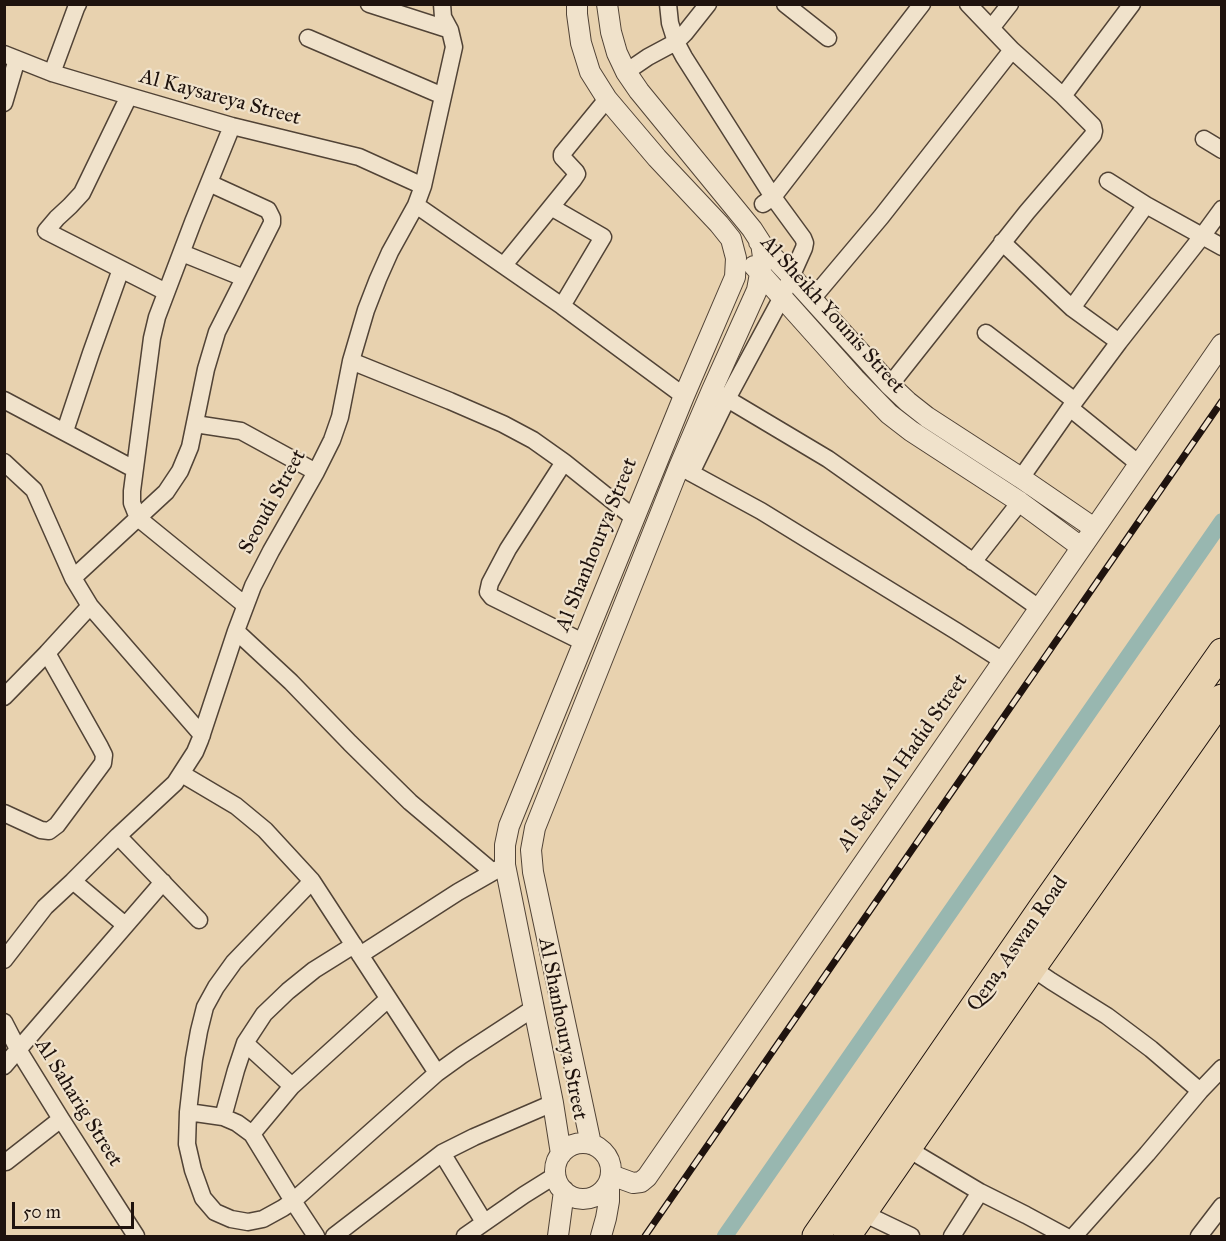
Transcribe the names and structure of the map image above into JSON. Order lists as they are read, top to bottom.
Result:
{
  "streets": {
    "highway": ["Qena, Aswan Road"],
    "street": [
      "Al Kaysareya Street",
      "Al Sheikh Younis Street",
      "Seoudi Street",
      "Al Shanhourya Street",
      "Al Sekat Al Hadid Street",
      "Al Saharig Street"
    ]
  },
  "crossings": [
    ["Al Kaysareya Street", "Seoudi Street"],
    ["Al Sheikh Younis Street", "Al Shanhourya Street"],
    ["Al Sheikh Younis Street", "Al Sekat Al Hadid Street"],
    ["Al Shanhourya Street", "Al Sekat Al Hadid Street"]
  ],
  "scale_bar": "50 m"
}
